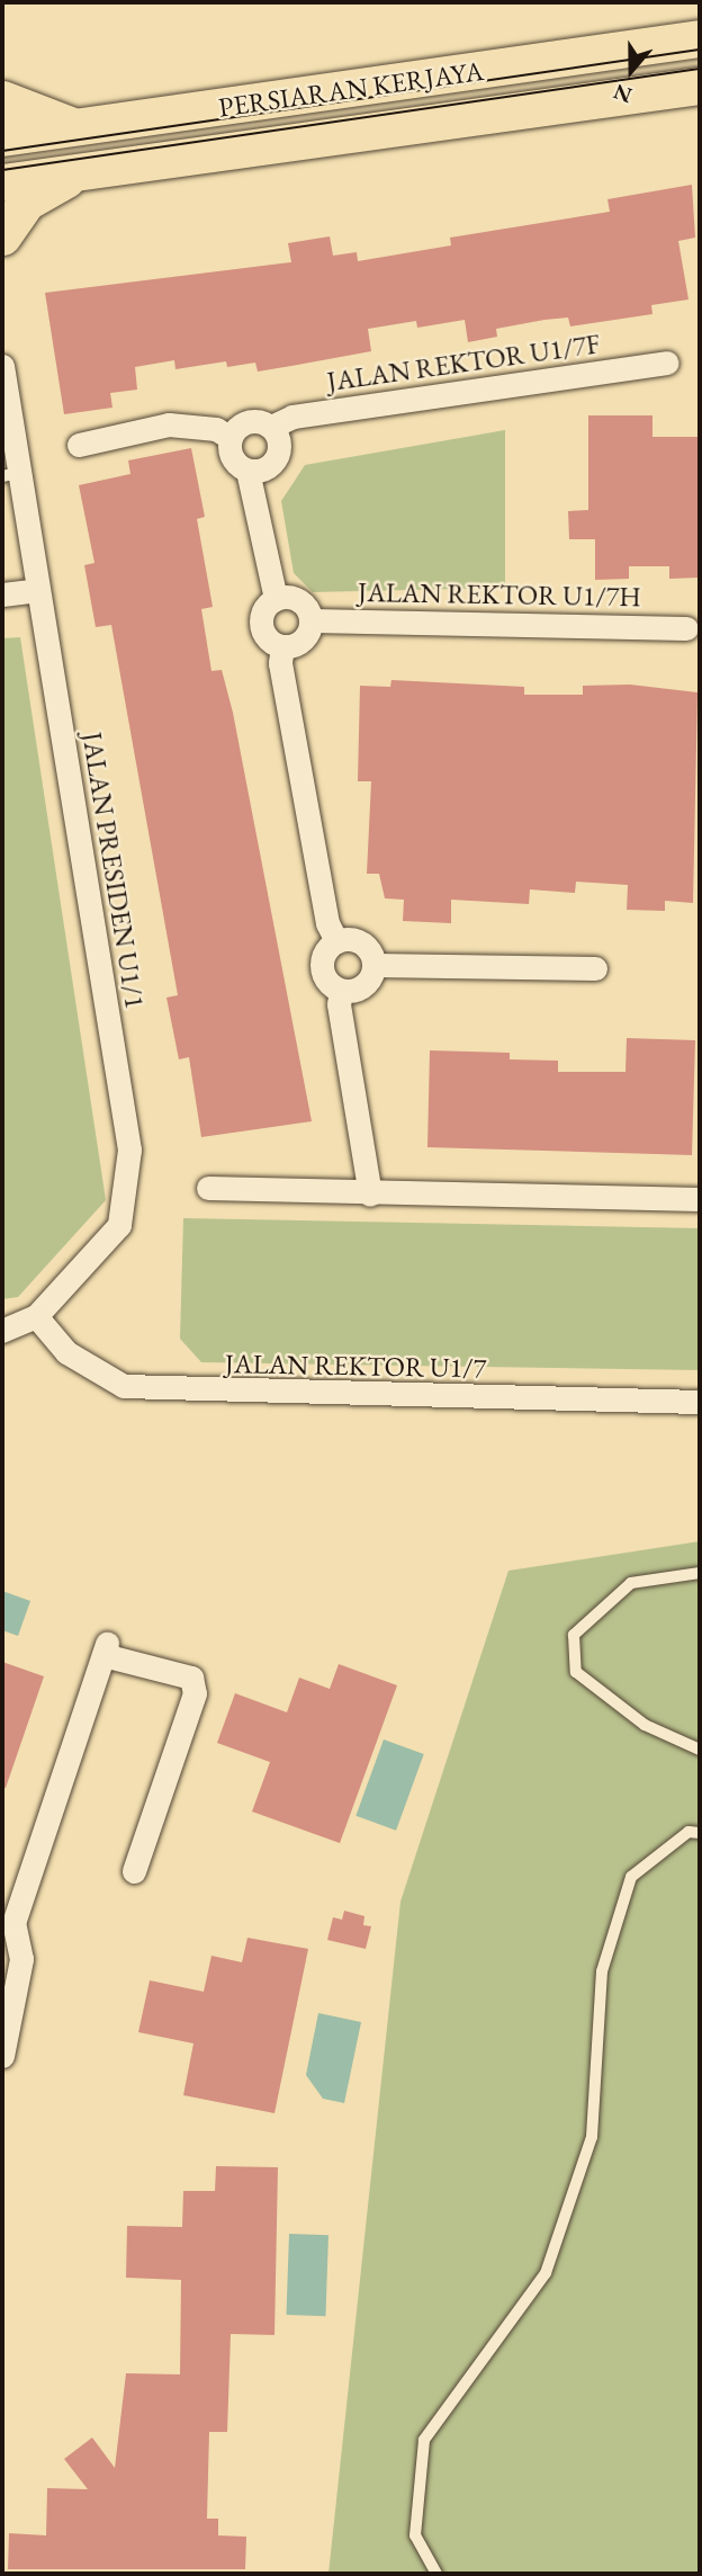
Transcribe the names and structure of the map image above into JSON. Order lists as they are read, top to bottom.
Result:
{
  "streets": {
    "main road": ["PERSIARAN KERJAYA"],
    "street": [
      "JALAN REKTOR U1/7F",
      "JALAN REKTOR U1/7H",
      "JALAN PRESIDEN U1/1",
      "JALAN REKTOR U1/7"
    ]
  },
  "crossings": [
    ["JALAN PRESIDEN U1/1", "JALAN REKTOR U1/7"]
  ],
  "north": "bottom"
}
